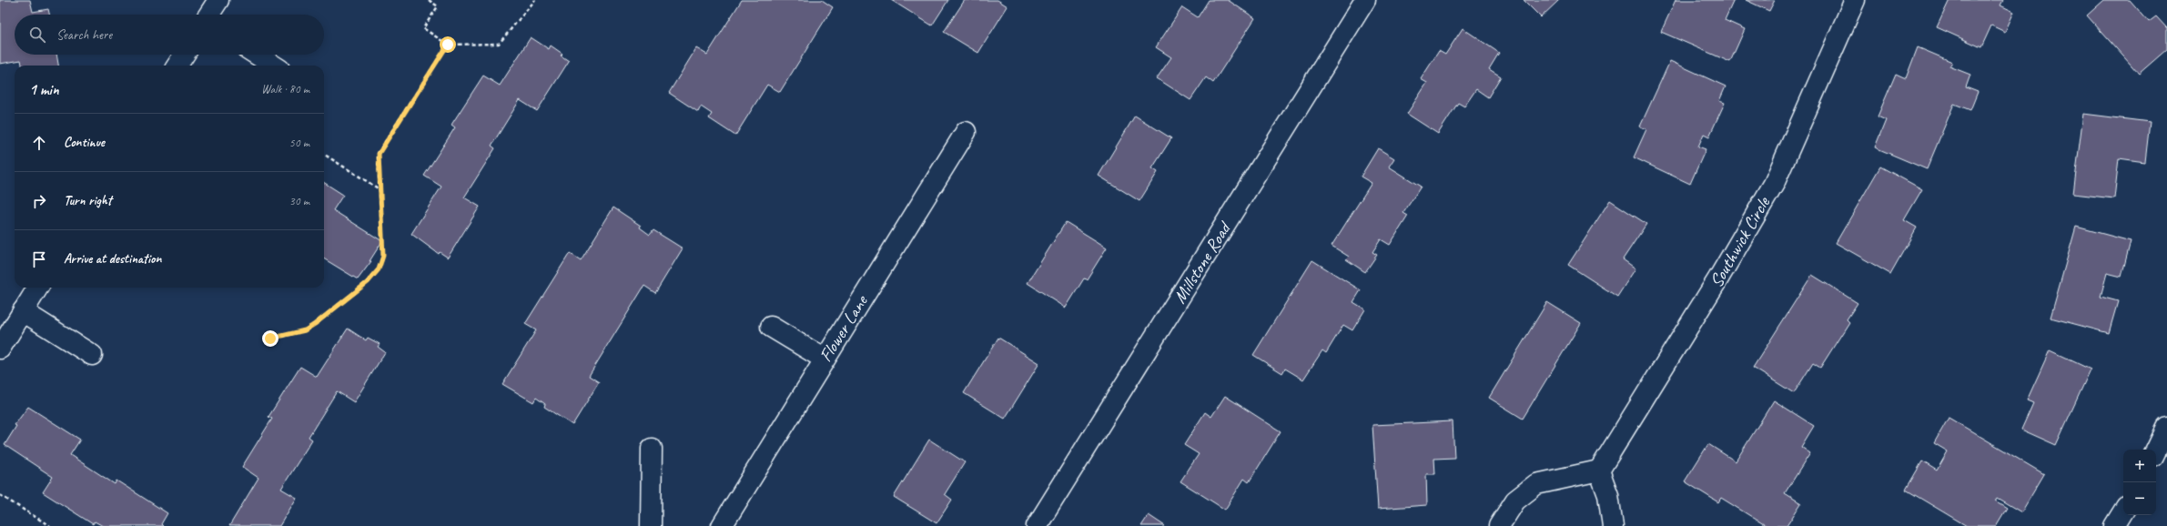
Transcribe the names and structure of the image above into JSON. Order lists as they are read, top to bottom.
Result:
{
  "streets": {
    "street": ["Southwick Circle", "Millstone Road", "Flower Lane"]
  },
  "page": {
    "search": "Search here",
    "heading": ["1 min", "Walk · 80 m"],
    "list": [
      ["Continue", "50 m"],
      ["Turn right", "30 m"],
      "Arrive at destination"
    ],
    "map_buttons": ["+", "−"]
  }
}
